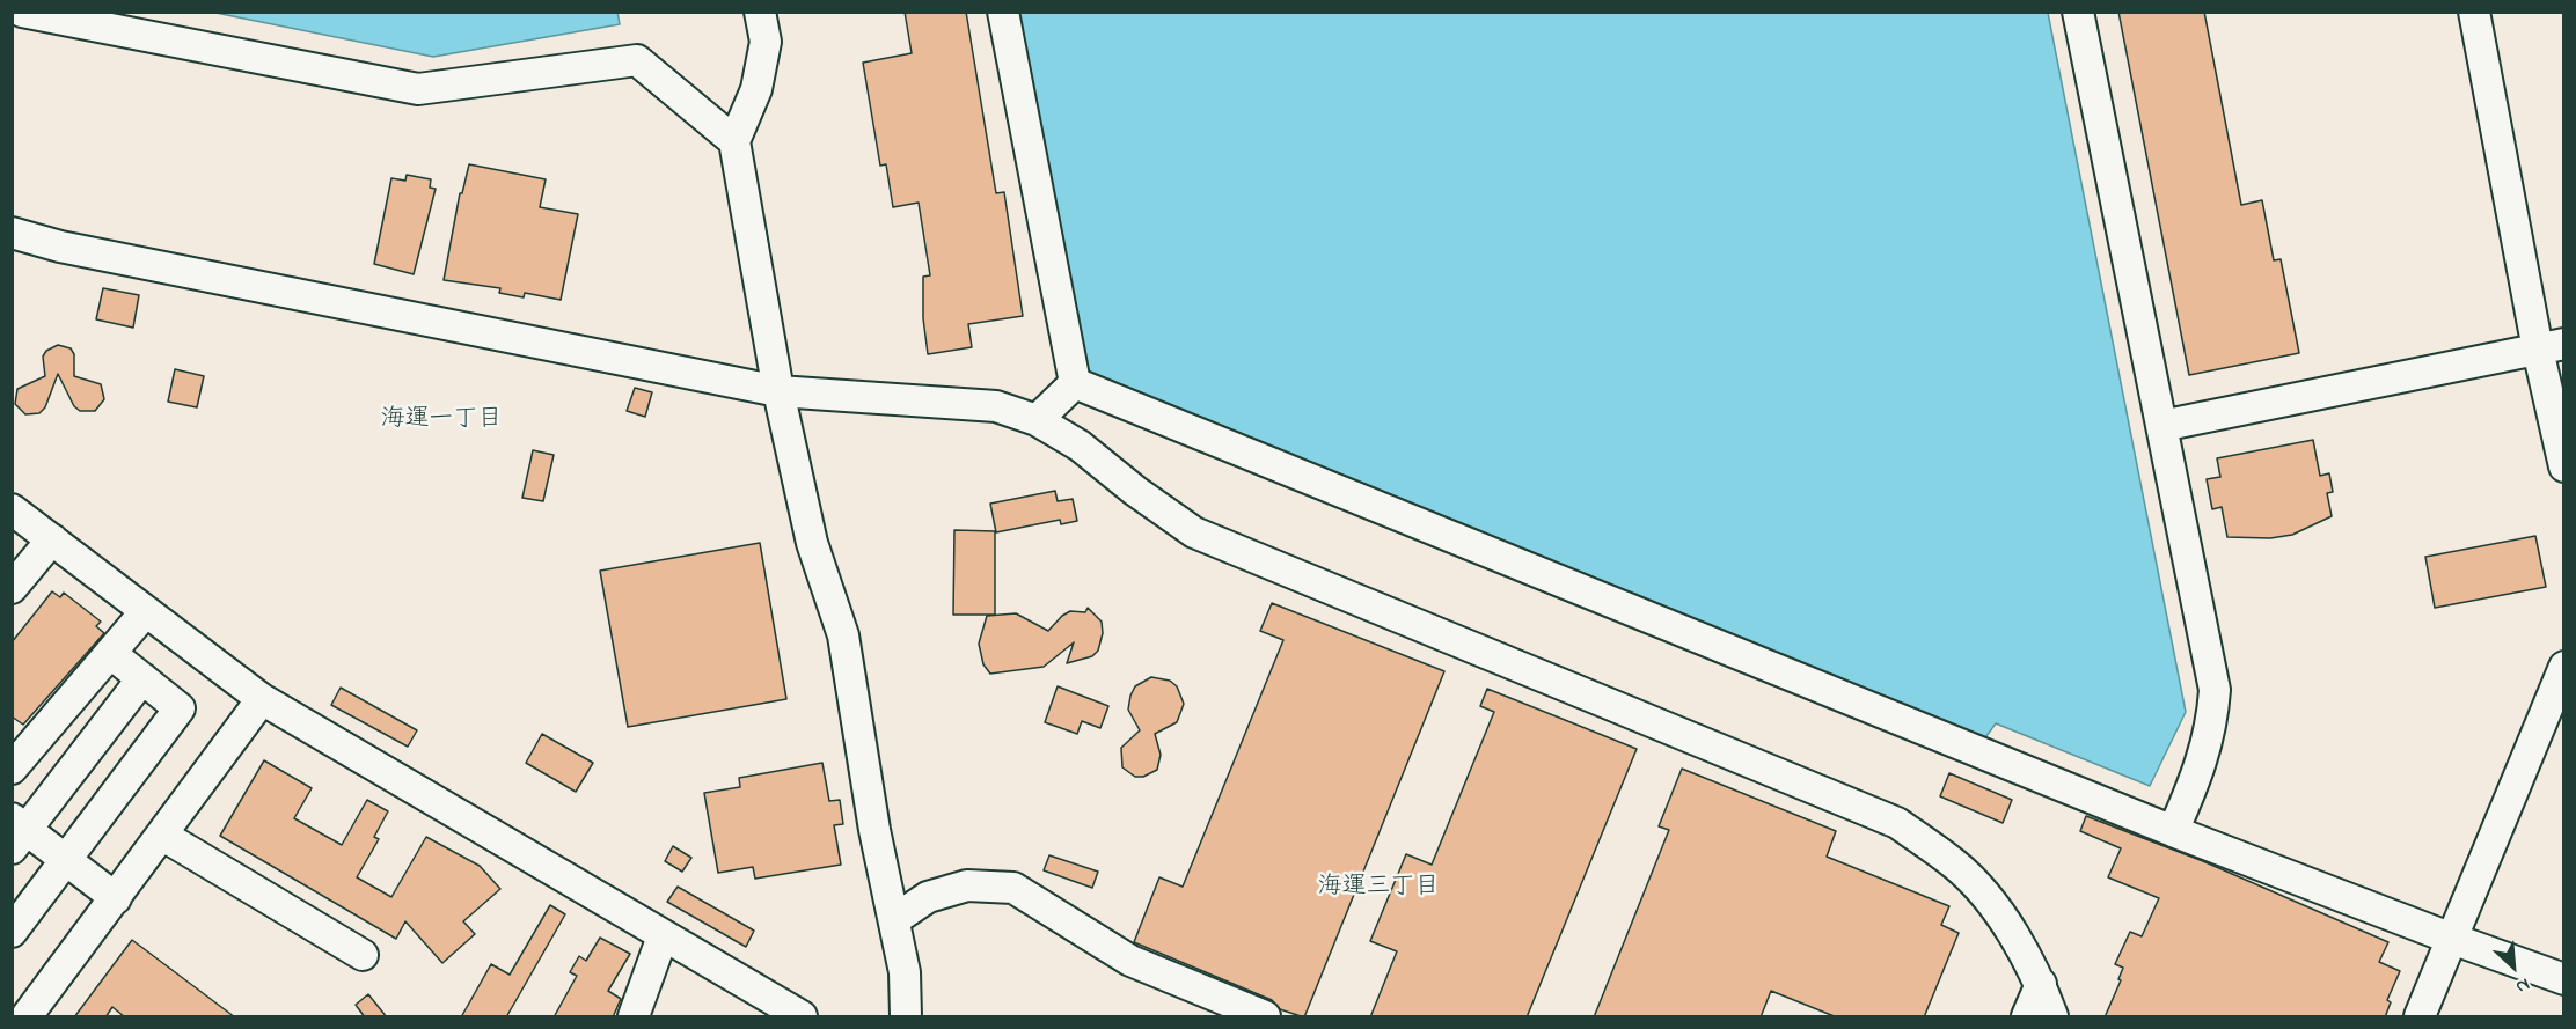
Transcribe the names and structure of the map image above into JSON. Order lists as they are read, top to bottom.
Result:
{
  "districts": ["海運一丁目", "海運三丁目"],
  "north": "bottom right"
}
